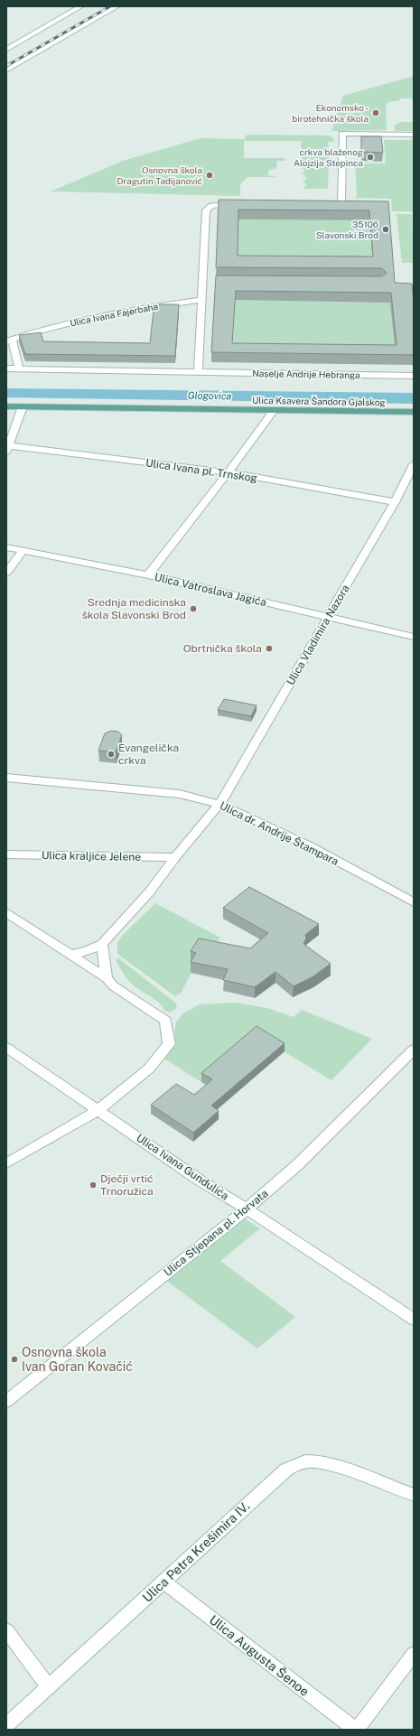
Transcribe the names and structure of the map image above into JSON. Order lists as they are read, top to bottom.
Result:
{
  "streets": {
    "main road": ["Ulica Ksavera Šandora Gjalskog"],
    "street": [
      "Ulica Ivana Fajerbaha",
      "Naselje Andrije Hebranga",
      "Ulica Ivana pl. Trnskog",
      "Ulica Vatroslava Jagića",
      "Ulica Vladimira Nazora",
      "Ulica dr. Andrije Štampara",
      "Ulica kraljice Jelene",
      "Ulica Ivana Gundulića",
      "Ulica Stjepana pl. Horvata",
      "Ulica Petra Krešimira IV.",
      "Ulica Augusta Šenoe"
    ]
  },
  "crossings": [
    ["Ulica Ivana pl. Trnskog", "Ulica Vladimira Nazora"],
    ["Ulica Vatroslava Jagića", "Ulica Vladimira Nazora"],
    ["Ulica Vladimira Nazora", "Ulica dr. Andrije Štampara"],
    ["Ulica Ivana Gundulića", "Ulica Stjepana pl. Horvata"],
    ["Ulica Petra Krešimira IV.", "Ulica Augusta Šenoe"]
  ],
  "water": ["Glogovica"],
  "places": [
    "Ekonomsko - birotehnička škola",
    "crkva blaženog Alojzija Stepinca",
    "Osnovna škola Dragutin Tadijanović",
    "35106 Slavonski Brod",
    "Srednja medicinska škola Slavonski Brod",
    "Obrtnička škola",
    "Evangelička crkva",
    "Dječji vrtić Trnoružica",
    "Osnovna škola Ivan Goran Kovačić"
  ]
}
